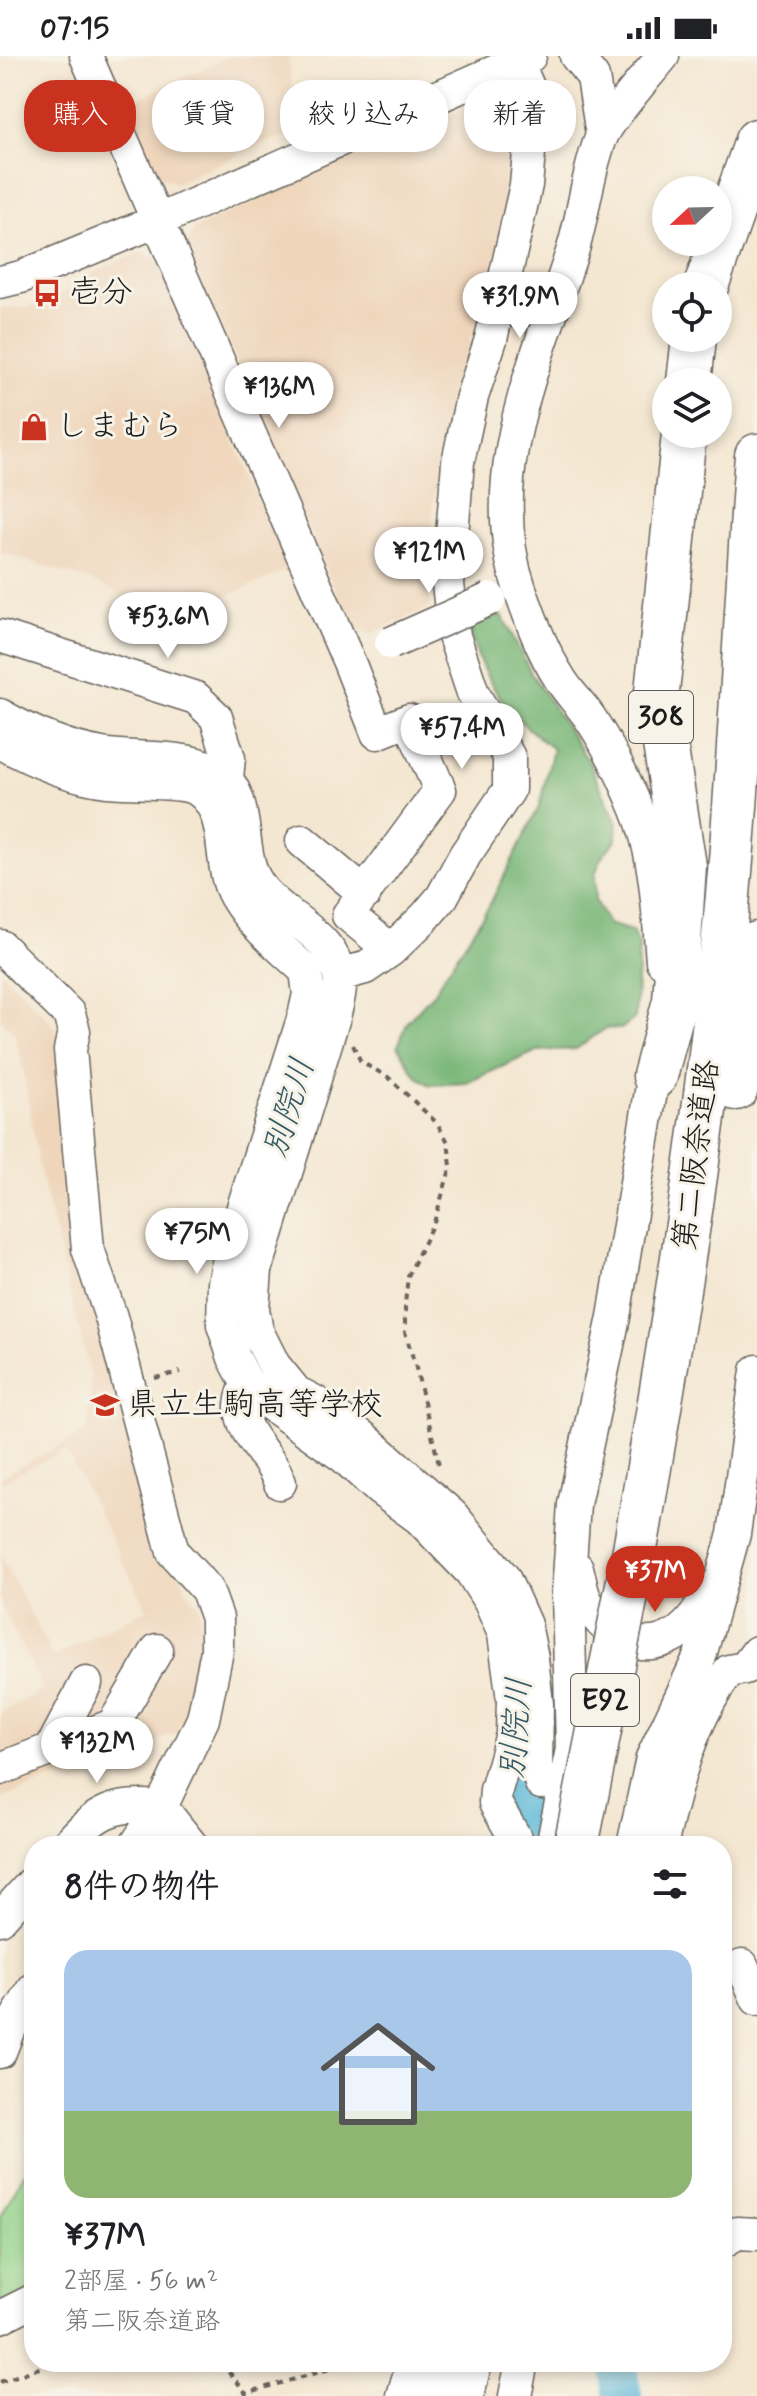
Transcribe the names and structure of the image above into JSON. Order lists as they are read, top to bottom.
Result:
{
  "streets": {
    "highway": ["308", "第二阪奈道路", "E92"]
  },
  "water": ["別院川"],
  "places": {
    "bus stop": ["壱分"],
    "shop": ["しまむら"],
    "school or university": ["県立生駒高等学校"]
  },
  "north": "left",
  "page": {
    "status": "07:15",
    "chip": [
      "購入",
      "賃貸",
      "絞り込み",
      "新着"
    ],
    "price": [
      "¥31.9M",
      "¥136M",
      "¥121M",
      "¥53.6M",
      "¥57.4M",
      "¥75M",
      "¥37M",
      "¥132M"
    ],
    "heading": "8件の物件",
    "list": [
      {
        "name": "¥37M",
        "note": "2部屋 · 56 m² · 第二阪奈道路"
      }
    ]
  }
}
